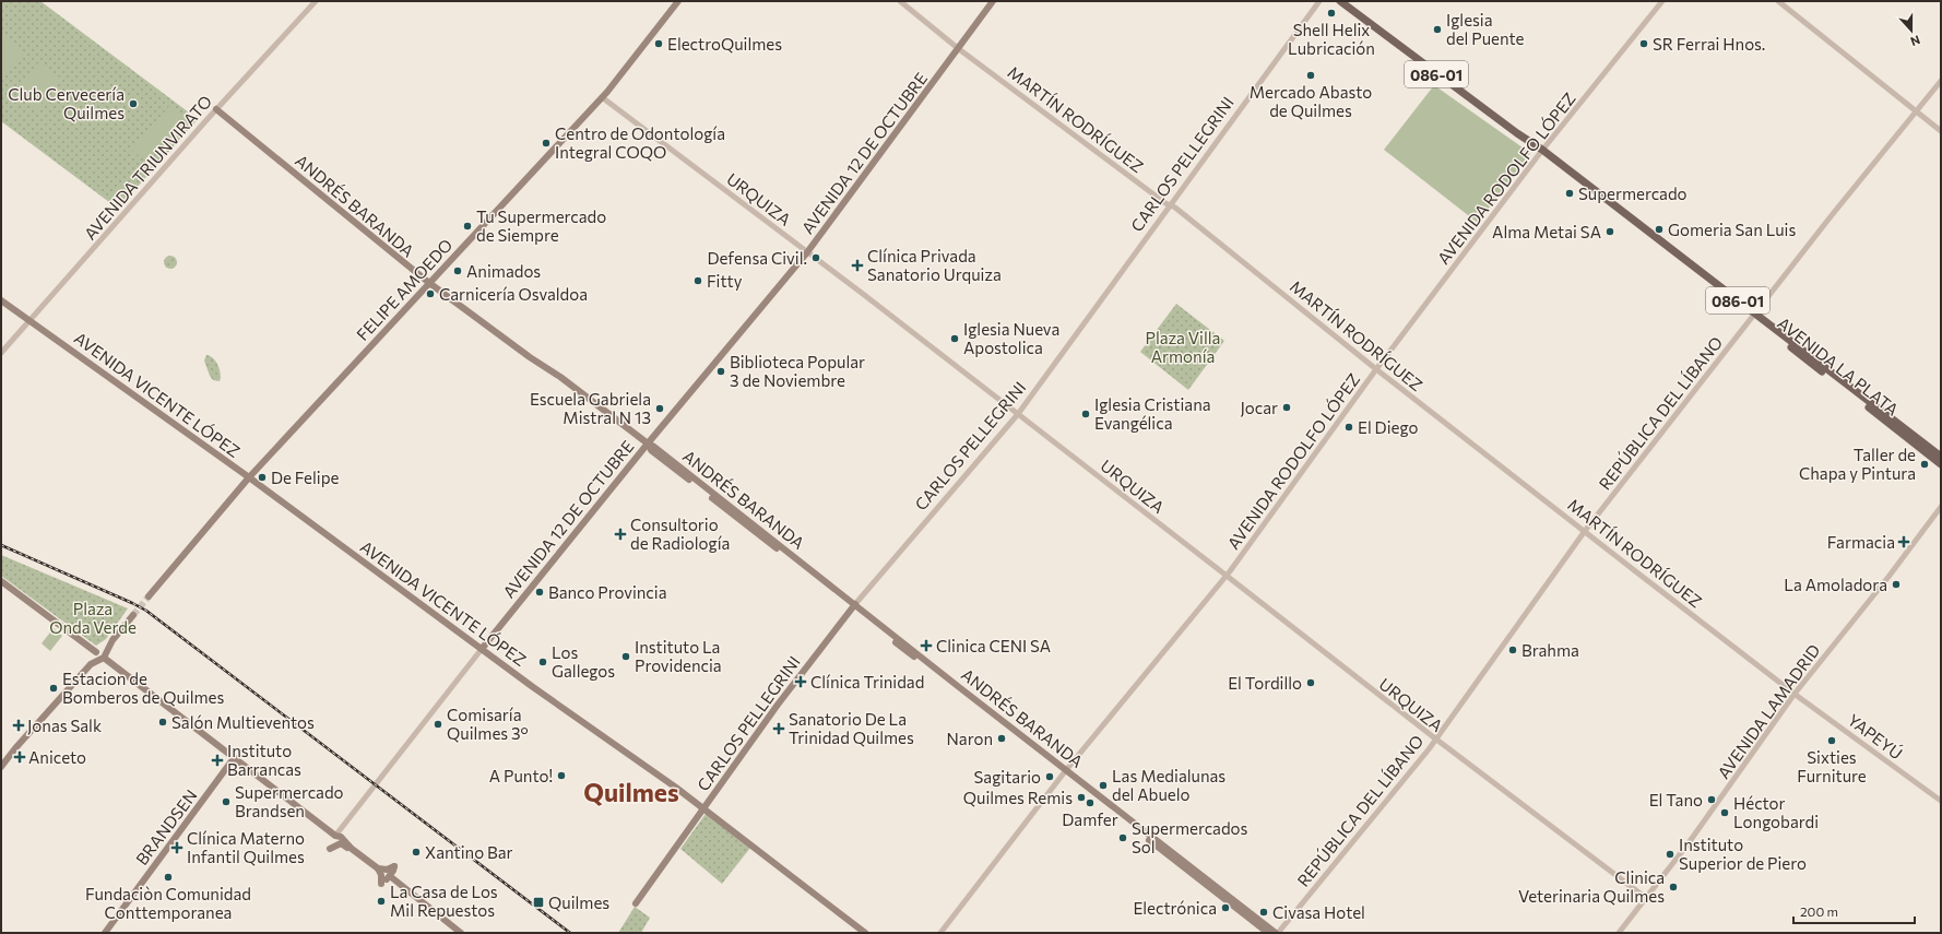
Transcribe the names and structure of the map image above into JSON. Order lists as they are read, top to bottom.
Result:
{
  "streets": {
    "main road": [
      "086-01",
      "AVENIDA 12 DE OCTUBRE",
      "CARLOS PELLEGRINI",
      "ANDRÉS BARANDA",
      "FELIPE AMOEDO",
      "AVENIDA LA PLATA",
      "AVENIDA VICENTE LÓPEZ",
      "BRANDSEN"
    ],
    "street": [
      "MARTÍN RODRÍGUEZ",
      "AVENIDA TRIUNVIRATO",
      "AVENIDA RODOLFO LÓPEZ",
      "URQUIZA",
      "REPÚBLICA DEL LÍBANO",
      "AVENIDA LAMADRID",
      "YAPEYÚ"
    ]
  },
  "crossings": [
    ["MARTÍN RODRÍGUEZ", "AVENIDA 12 DE OCTUBRE"],
    ["MARTÍN RODRÍGUEZ", "CARLOS PELLEGRINI"],
    ["MARTÍN RODRÍGUEZ", "AVENIDA RODOLFO LÓPEZ"],
    ["MARTÍN RODRÍGUEZ", "REPÚBLICA DEL LÍBANO"],
    ["MARTÍN RODRÍGUEZ", "AVENIDA LAMADRID"],
    ["MARTÍN RODRÍGUEZ", "YAPEYÚ"],
    ["AVENIDA 12 DE OCTUBRE", "URQUIZA"],
    ["AVENIDA 12 DE OCTUBRE", "ANDRÉS BARANDA"],
    ["AVENIDA 12 DE OCTUBRE", "AVENIDA VICENTE LÓPEZ"],
    ["CARLOS PELLEGRINI", "URQUIZA"],
    ["CARLOS PELLEGRINI", "ANDRÉS BARANDA"],
    ["CARLOS PELLEGRINI", "AVENIDA VICENTE LÓPEZ"],
    ["AVENIDA TRIUNVIRATO", "ANDRÉS BARANDA"],
    ["AVENIDA TRIUNVIRATO", "AVENIDA VICENTE LÓPEZ"],
    ["AVENIDA RODOLFO LÓPEZ", "URQUIZA"],
    ["AVENIDA RODOLFO LÓPEZ", "ANDRÉS BARANDA"],
    ["AVENIDA RODOLFO LÓPEZ", "AVENIDA LA PLATA"],
    ["URQUIZA", "FELIPE AMOEDO"],
    ["URQUIZA", "REPÚBLICA DEL LÍBANO"],
    ["URQUIZA", "AVENIDA LAMADRID"],
    ["ANDRÉS BARANDA", "FELIPE AMOEDO"],
    ["ANDRÉS BARANDA", "REPÚBLICA DEL LÍBANO"],
    ["FELIPE AMOEDO", "AVENIDA VICENTE LÓPEZ"],
    ["AVENIDA LA PLATA", "REPÚBLICA DEL LÍBANO"],
    ["AVENIDA LAMADRID", "YAPEYÚ"]
  ],
  "districts": ["Quilmes"],
  "parks": ["Plaza Villa Armonía", "Plaza Onda Verde"],
  "places": {
    "other": [
      "Shell Helix Lubricación",
      "Iglesia del Puente",
      "ElectroQuilmes",
      "SR Ferrai Hnos.",
      "Mercado Abasto de Quilmes",
      "Club Cervecería Quilmes",
      "Centro de Odontología Integral COQO",
      "Supermercado",
      "Tu Supermercado de Siempre",
      "Gomeria San Luis",
      "Alma Metai SA",
      "Defensa Civil.",
      "Animados",
      "Fitty",
      "Carnicería Osvaldoa",
      "Iglesia Nueva Apostolica",
      "Biblioteca Popular 3 de Noviembre",
      "Jocar",
      "Escuela Gabriela Mistral N 13",
      "Iglesia Cristiana Evangélica",
      "El Diego",
      "Taller de Chapa y Pintura",
      "De Felipe",
      "La Amoladora",
      "Banco Provincia",
      "Brahma",
      "Instituto La Providencia",
      "Los Gallegos",
      "El Tordillo",
      "Estacion de Bomberos de Quilmes",
      "Salón Multieventos",
      "Comisaría Quilmes 3°",
      "Naron",
      "Sixties Furniture",
      "A Punto!",
      "Sagitario",
      "Las Medialunas del Abuelo",
      "Quilmes Remis",
      "El Tano",
      "Supermercado Brandsen",
      "Damfer",
      "Héctor Longobardi",
      "Supermercados Sol",
      "Xantino Bar",
      "Instituto Superior de Piero",
      "Fundaciòn Comunidad Conttemporanea",
      "Clinica Veterinaria Quilmes",
      "La Casa de Los Mil Repuestos",
      "Electrónica",
      "Civasa Hotel"
    ],
    "health": [
      "Clínica Privada Sanatorio Urquiza",
      "Consultorio de Radiología",
      "Farmacia",
      "Clinica CENI SA",
      "Clínica Trinidad",
      "Jonas Salk",
      "Sanatorio De La Trinidad Quilmes",
      "Aniceto",
      "Instituto Barrancas",
      "Clínica Materno Infantil Quilmes"
    ],
    "transit": ["Quilmes"]
  },
  "scale_bar": "200 m",
  "north": "bottom"
}
